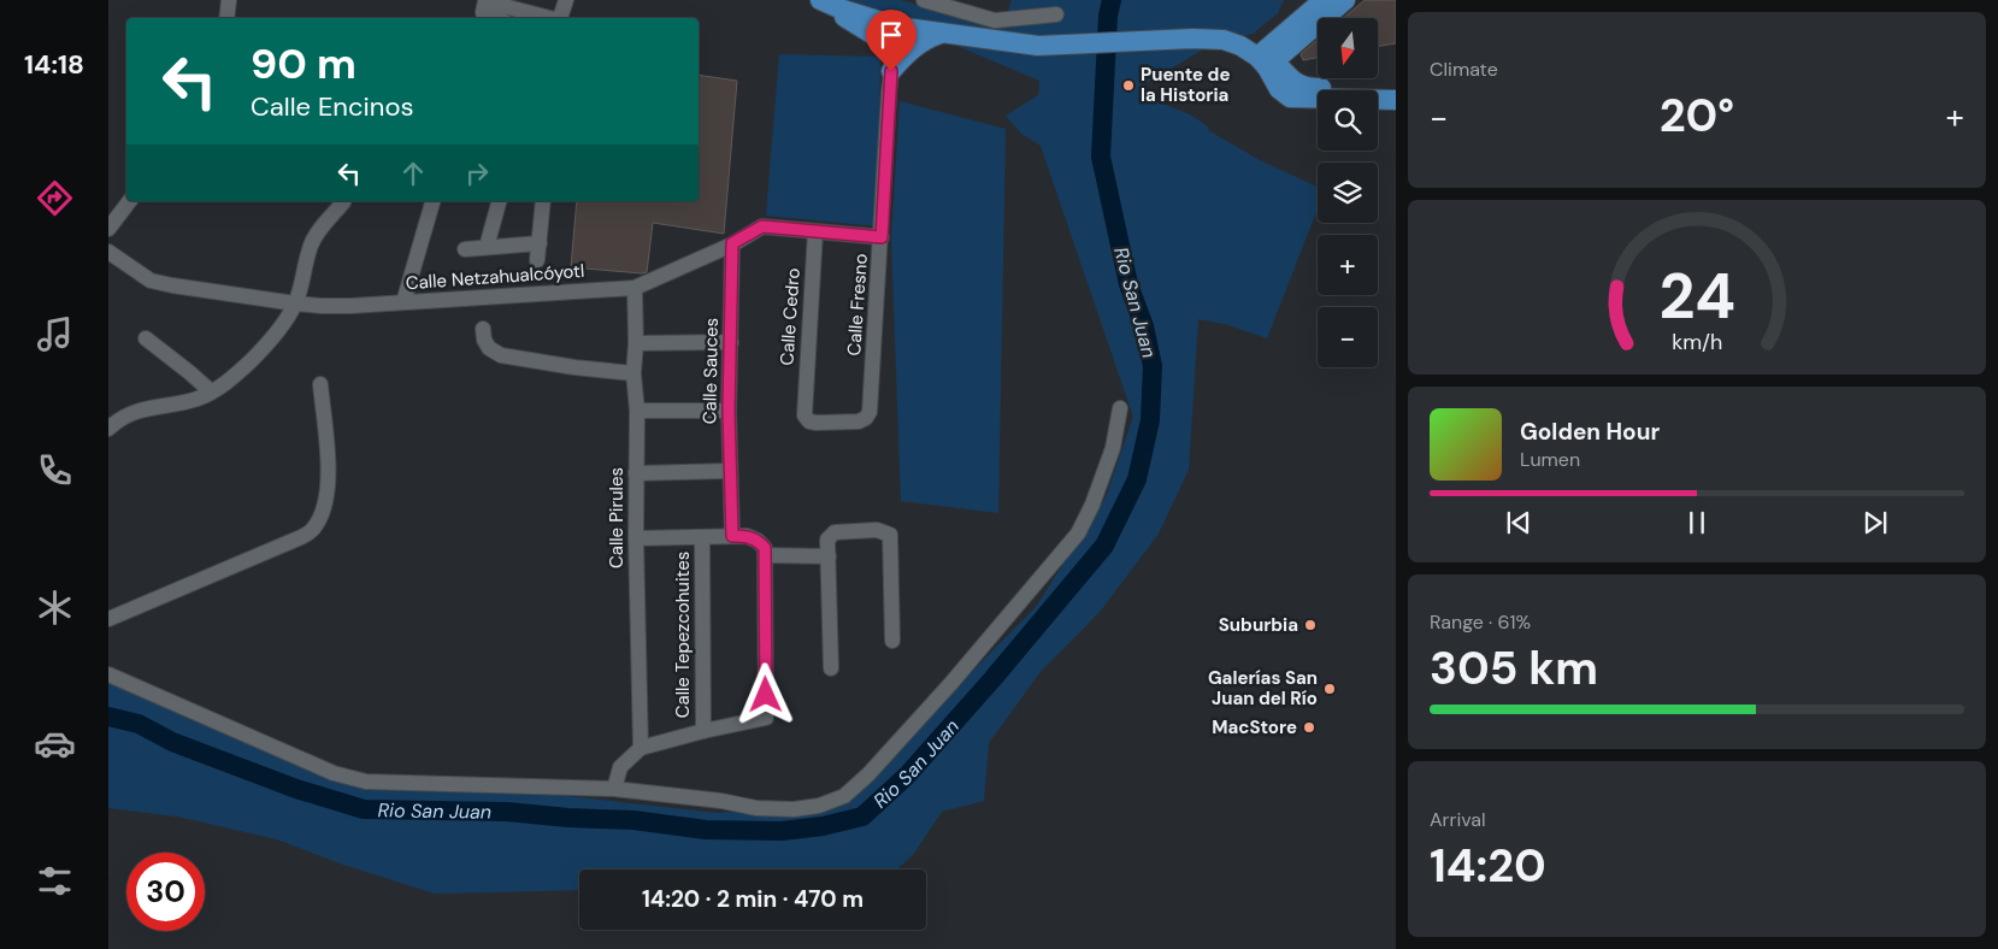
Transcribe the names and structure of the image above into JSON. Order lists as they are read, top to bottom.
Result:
{
  "streets": {
    "street": [
      "Calle Netzahualcóyotl",
      "Calle Fresno",
      "Calle Cedro",
      "Calle Sauces",
      "Calle Pirules",
      "Calle Tepezcohuites"
    ]
  },
  "crossings": [
    ["Calle Netzahualcóyotl", "Calle Fresno"],
    ["Calle Netzahualcóyotl", "Calle Cedro"],
    ["Calle Netzahualcóyotl", "Calle Sauces"],
    ["Calle Netzahualcóyotl", "Calle Pirules"],
    ["Calle Fresno", "Calle Cedro"]
  ],
  "water": ["Rio San Juan"],
  "places": [
    "Puente de la Historia",
    "Suburbia",
    "Galerías San Juan del Río",
    "MacStore"
  ],
  "north": "bottom",
  "page": {
    "tabs": "14:18",
    "tile": [
      "Climate",
      ["Range · 61%", "305 km"],
      ["Arrival", "14:20"]
    ],
    "map_buttons": ["+", "−"],
    "turn": ["90 m", "Calle Encinos"],
    "heat": ["−", "20°", "+"],
    "song": ["Golden Hour", "Lumen"],
    "limit": "30",
    "trip": "14:20 · 2 min · 470 m",
    "gauge": ["24", "km/h"]
  }
}
